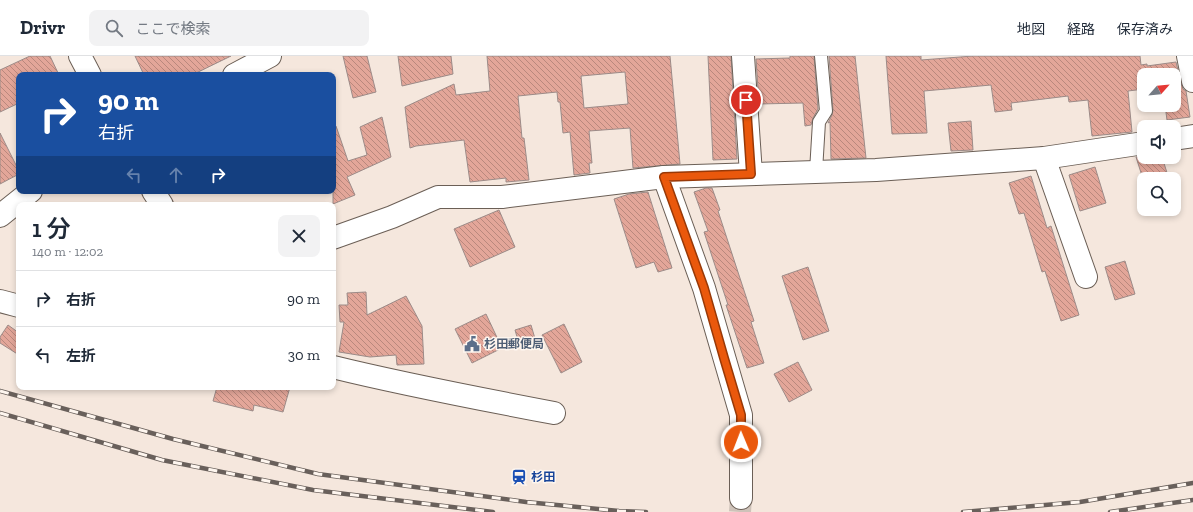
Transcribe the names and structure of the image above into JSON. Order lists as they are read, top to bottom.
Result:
{
  "places": {
    "public building": ["杉田郵便局"],
    "station": ["杉田"]
  },
  "north": "top right",
  "page": {
    "header": "Drivr",
    "search": "ここで検索",
    "nav": ["地図", "経路", "保存済み"],
    "turn": ["90 m", "右折"],
    "heading": ["1 分", "140 m · 12:02"],
    "list": [
      {
        "name": "右折",
        "value": "90 m"
      },
      {
        "name": "左折",
        "value": "30 m"
      }
    ]
  }
}
